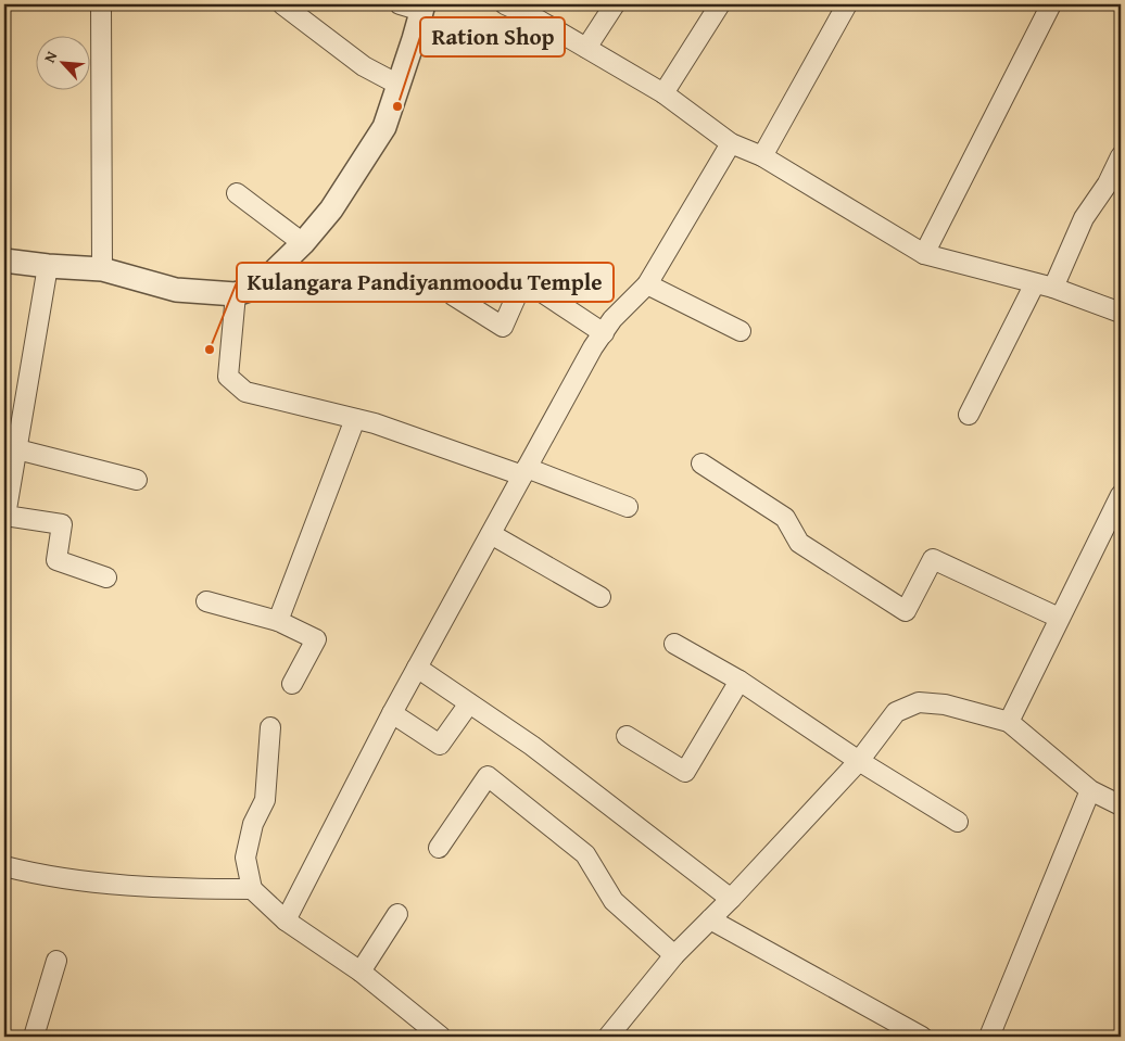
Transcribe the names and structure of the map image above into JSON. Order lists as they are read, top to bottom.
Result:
{
  "places": ["Ration Shop", "Kulangara Pandiyanmoodu Temple"],
  "north": "top left"
}
